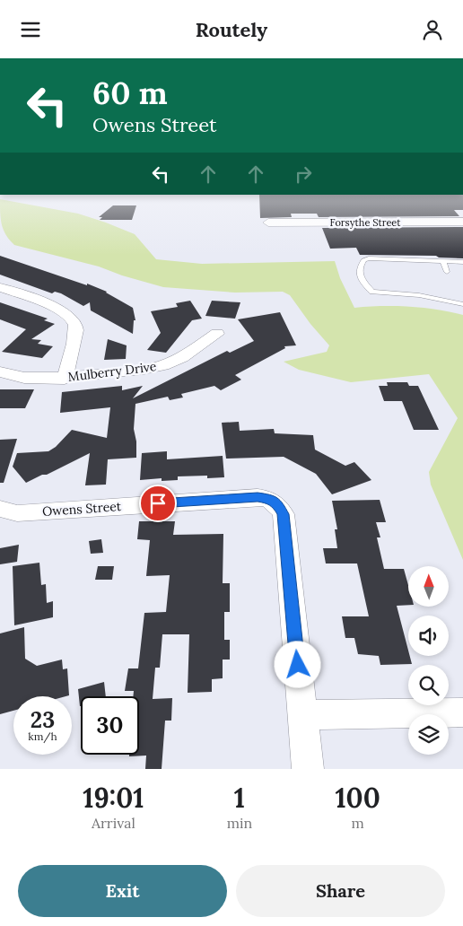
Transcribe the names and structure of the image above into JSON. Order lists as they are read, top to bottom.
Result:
{
  "streets": {
    "street": ["Forsythe Street", "Mulberry Drive", "Owens Street"]
  },
  "north": "top",
  "page": {
    "header": "Routely",
    "turn": ["60 m", "Owens Street"],
    "speed": "23 km/h",
    "limit": "30",
    "eta": [
      "19:01",
      "Arrival",
      "1",
      "min",
      "100",
      "m"
    ],
    "buttons": ["Exit", "Share"]
  }
}
